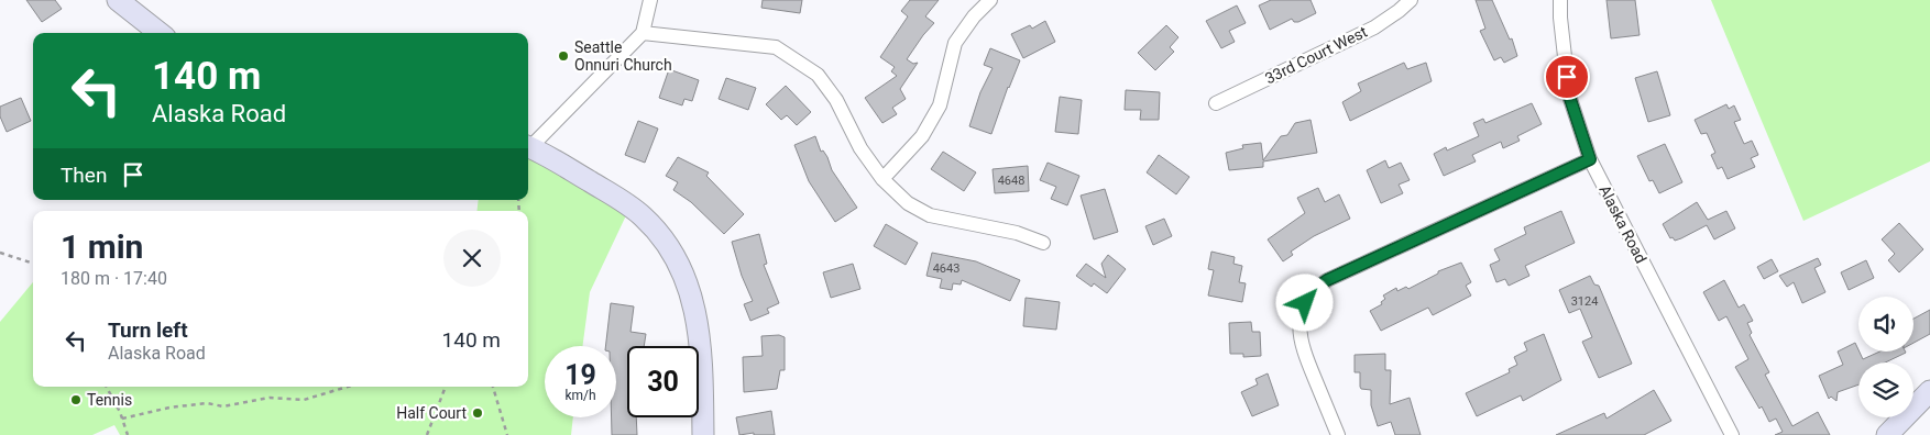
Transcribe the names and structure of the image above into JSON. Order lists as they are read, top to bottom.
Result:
{
  "streets": {
    "street": ["33rd Court West", "Alaska Road"]
  },
  "places": ["Seattle Onnuri Church", "Tennis", "Half Court"],
  "house_numbers": ["4648", "4643", "3124"],
  "page": {
    "turn": ["140 m", "Alaska Road"],
    "then": "Then",
    "heading": ["1 min", "180 m · 17:40"],
    "list": [
      {
        "name": "Turn left",
        "note": "Alaska Road",
        "value": "140 m"
      }
    ],
    "speed": "19 km/h",
    "limit": "30"
  }
}
